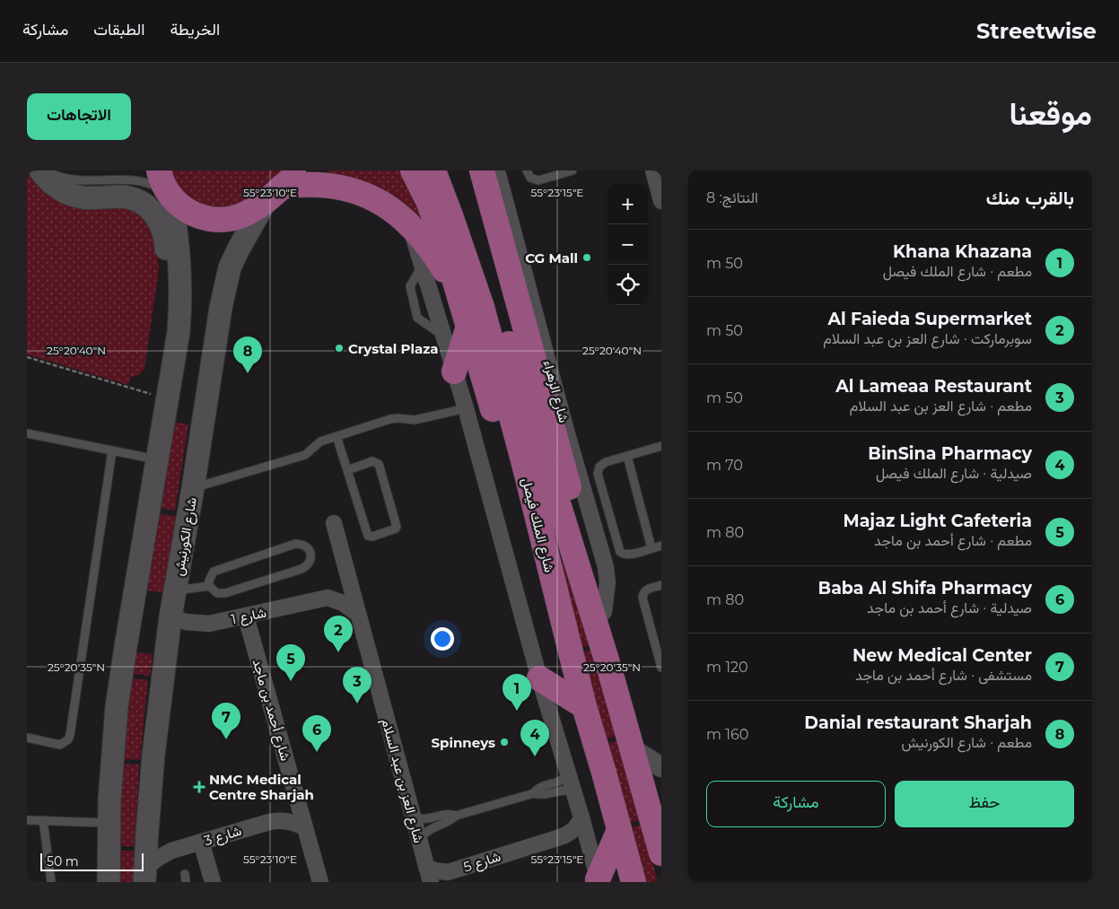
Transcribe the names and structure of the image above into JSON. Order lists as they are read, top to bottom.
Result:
{
  "streets": {
    "main road": ["شارع الملك فيصل", "شارع الكورنيش"],
    "street": [
      "شارع الزهراء",
      "شارع 1",
      "شارع أحمد بن ماجد",
      "شارع العز بن عبد السلام",
      "شارع 3",
      "شارع 5"
    ]
  },
  "crossings": [
    ["شارع الكورنيش", "شارع 1"],
    ["شارع الكورنيش", "شارع 3"],
    ["شارع 1", "شارع أحمد بن ماجد"],
    ["شارع أحمد بن ماجد", "شارع 3"],
    ["شارع العز بن عبد السلام", "شارع 5"]
  ],
  "places": {
    "other": ["CG Mall", "Crystal Plaza", "Spinneys"],
    "health": ["NMC Medical Centre Sharjah"]
  },
  "scale_bar": "50 m",
  "page": {
    "header": "Streetwise",
    "nav": ["الخريطة", "الطبقات", "مشاركة"],
    "title": "موقعنا",
    "buttons": [
      "الاتجاهات",
      ["حفظ", "مشاركة"]
    ],
    "heading": ["بالقرب منك", "النتائج: 8"],
    "map_buttons": ["+", "−"],
    "list": [
      {
        "mark": "1",
        "name": "Khana Khazana",
        "note": "مطعم · شارع الملك فيصل",
        "value": "50 m"
      },
      {
        "mark": "2",
        "name": "Al Faieda Supermarket",
        "note": "سوبرماركت · شارع العز بن عبد السلام",
        "value": "50 m"
      },
      {
        "mark": "3",
        "name": "Al Lameaa Restaurant",
        "note": "مطعم · شارع العز بن عبد السلام",
        "value": "50 m"
      },
      {
        "mark": "4",
        "name": "BinSina Pharmacy",
        "note": "صيدلية · شارع الملك فيصل",
        "value": "70 m"
      },
      {
        "mark": "5",
        "name": "Majaz Light Cafeteria",
        "note": "مطعم · شارع أحمد بن ماجد",
        "value": "80 m"
      },
      {
        "mark": "6",
        "name": "Baba Al Shifa Pharmacy",
        "note": "صيدلية · شارع أحمد بن ماجد",
        "value": "80 m"
      },
      {
        "mark": "7",
        "name": "New Medical Center",
        "note": "مستشفى · شارع أحمد بن ماجد",
        "value": "120 m"
      },
      {
        "mark": "8",
        "name": "Danial restaurant Sharjah",
        "note": "مطعم · شارع الكورنيش",
        "value": "160 m"
      }
    ],
    "pins": [
      "8",
      "2",
      "5",
      "3",
      "1",
      "7",
      "6",
      "4"
    ],
    "scale": "50 m"
  },
  "coordinates": [
    "55°23'10\"E",
    "55°23'15\"E",
    "25°20'40\"N",
    "25°20'35\"N"
  ]
}
